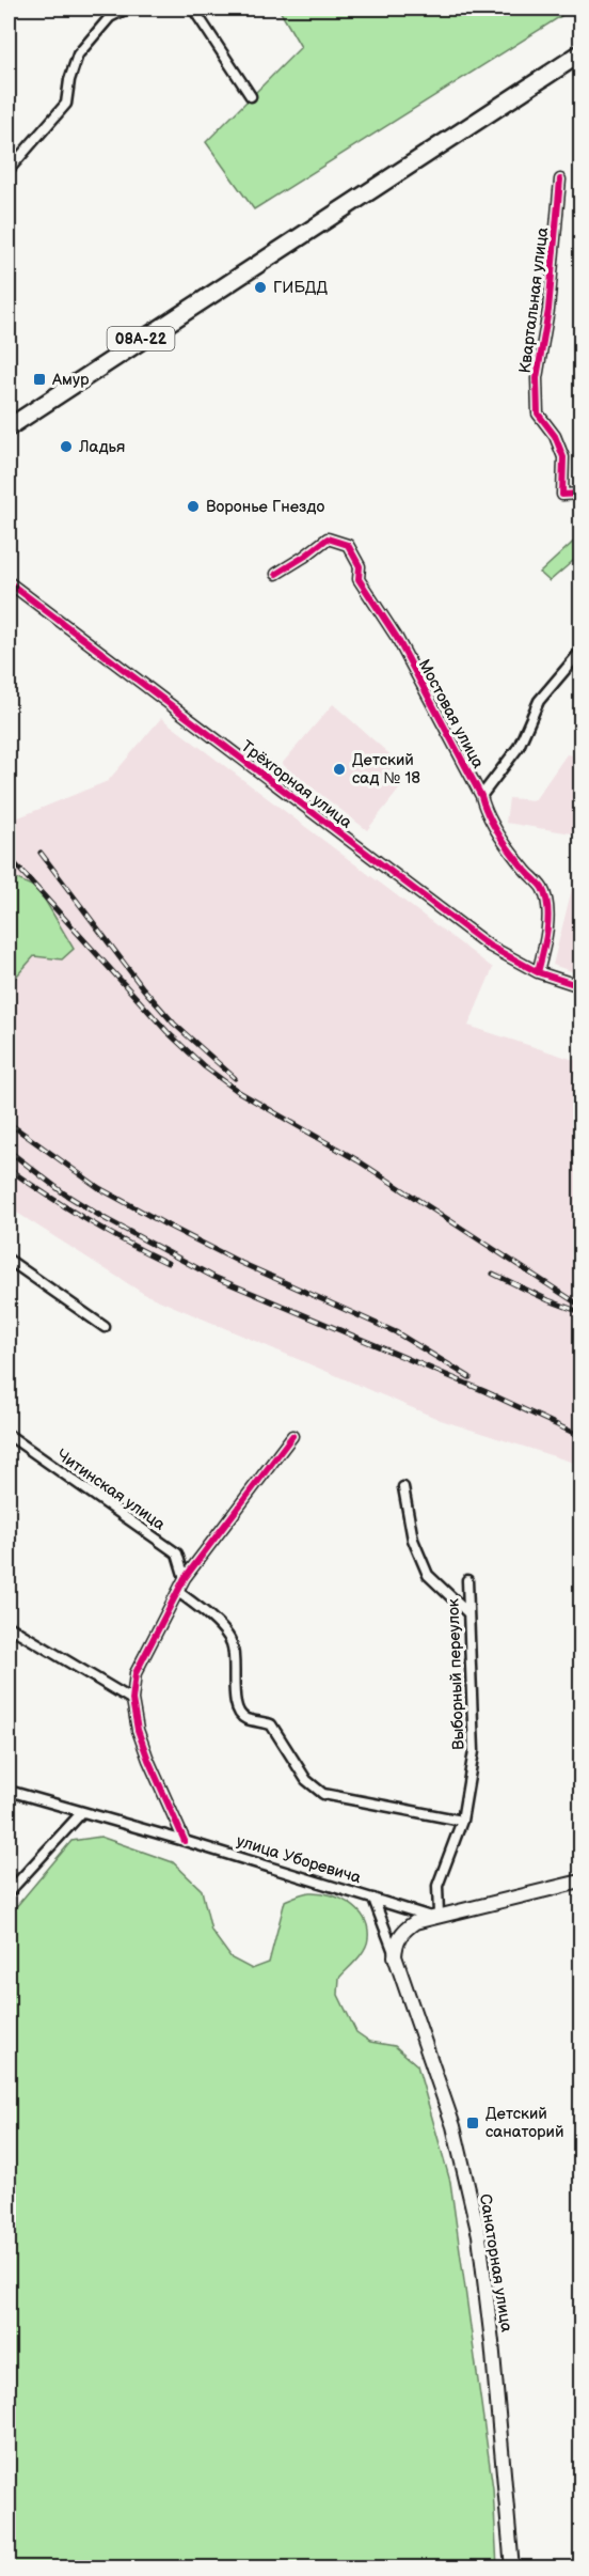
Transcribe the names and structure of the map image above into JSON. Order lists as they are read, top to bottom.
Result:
{
  "streets": {
    "highway": ["08А-22"],
    "main road": ["Санаторная улица"],
    "street": [
      "Квартальная улица",
      "Мостовая улица",
      "Трёхгорная улица",
      "Читинская улица",
      "Выборный переулок",
      "улица Уборевича"
    ]
  },
  "crossings": [
    ["Мостовая улица", "Трёхгорная улица"],
    ["Выборный переулок", "улица Уборевича"]
  ],
  "places": {
    "other": [
      "ГИБДД",
      "Ладья",
      "Воронье Гнездо",
      "Детский сад № 18"
    ],
    "transit": ["Амур", "Детский санаторий"]
  }
}
